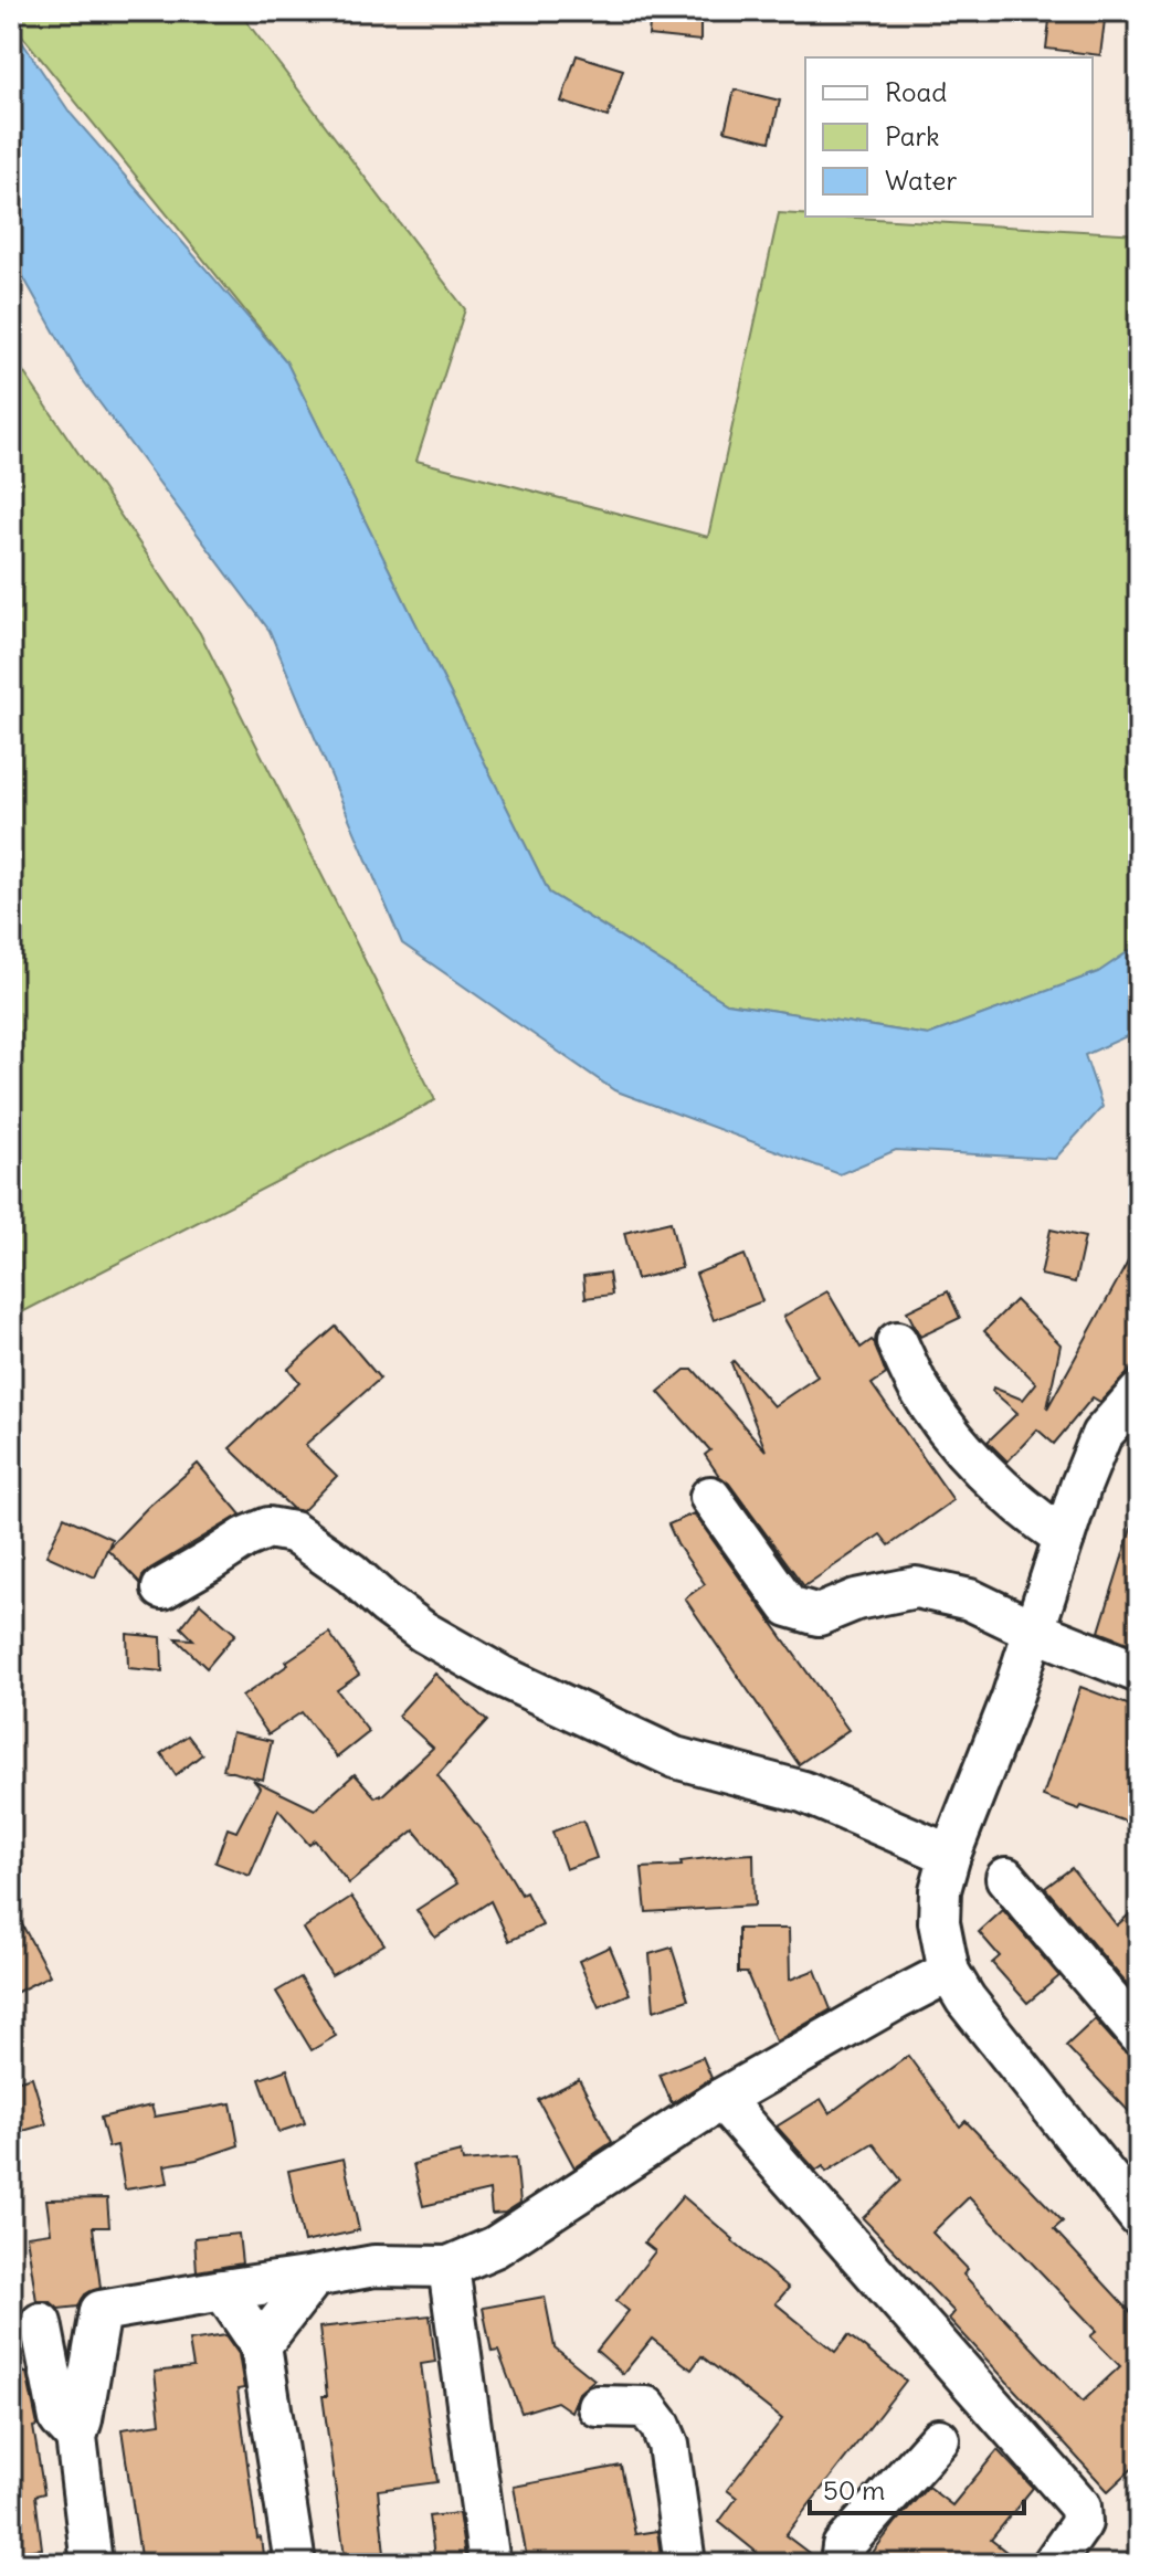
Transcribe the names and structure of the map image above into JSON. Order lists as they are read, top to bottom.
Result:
{
  "legend": ["Road", "Park", "Water"],
  "scale_bar": "50 m"
}
